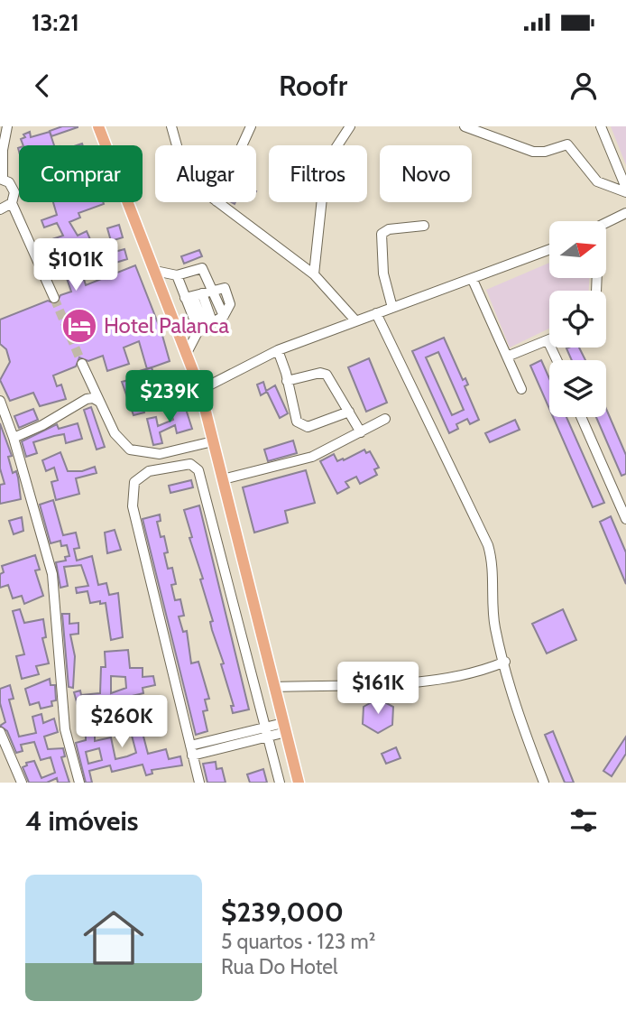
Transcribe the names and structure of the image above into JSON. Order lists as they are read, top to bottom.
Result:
{
  "places": {
    "hotel": ["Hotel Palanca"]
  },
  "north": "right",
  "page": {
    "status": "13:21",
    "header": "Roofr",
    "chip": [
      "Comprar",
      "Alugar",
      "Filtros",
      "Novo"
    ],
    "price": [
      "$101K",
      "$239K",
      "$161K",
      "$260K"
    ],
    "heading": "4 imóveis",
    "list": [
      {
        "name": "$239,000",
        "note": "5 quartos · 123 m² · Rua Do Hotel"
      }
    ]
  }
}
